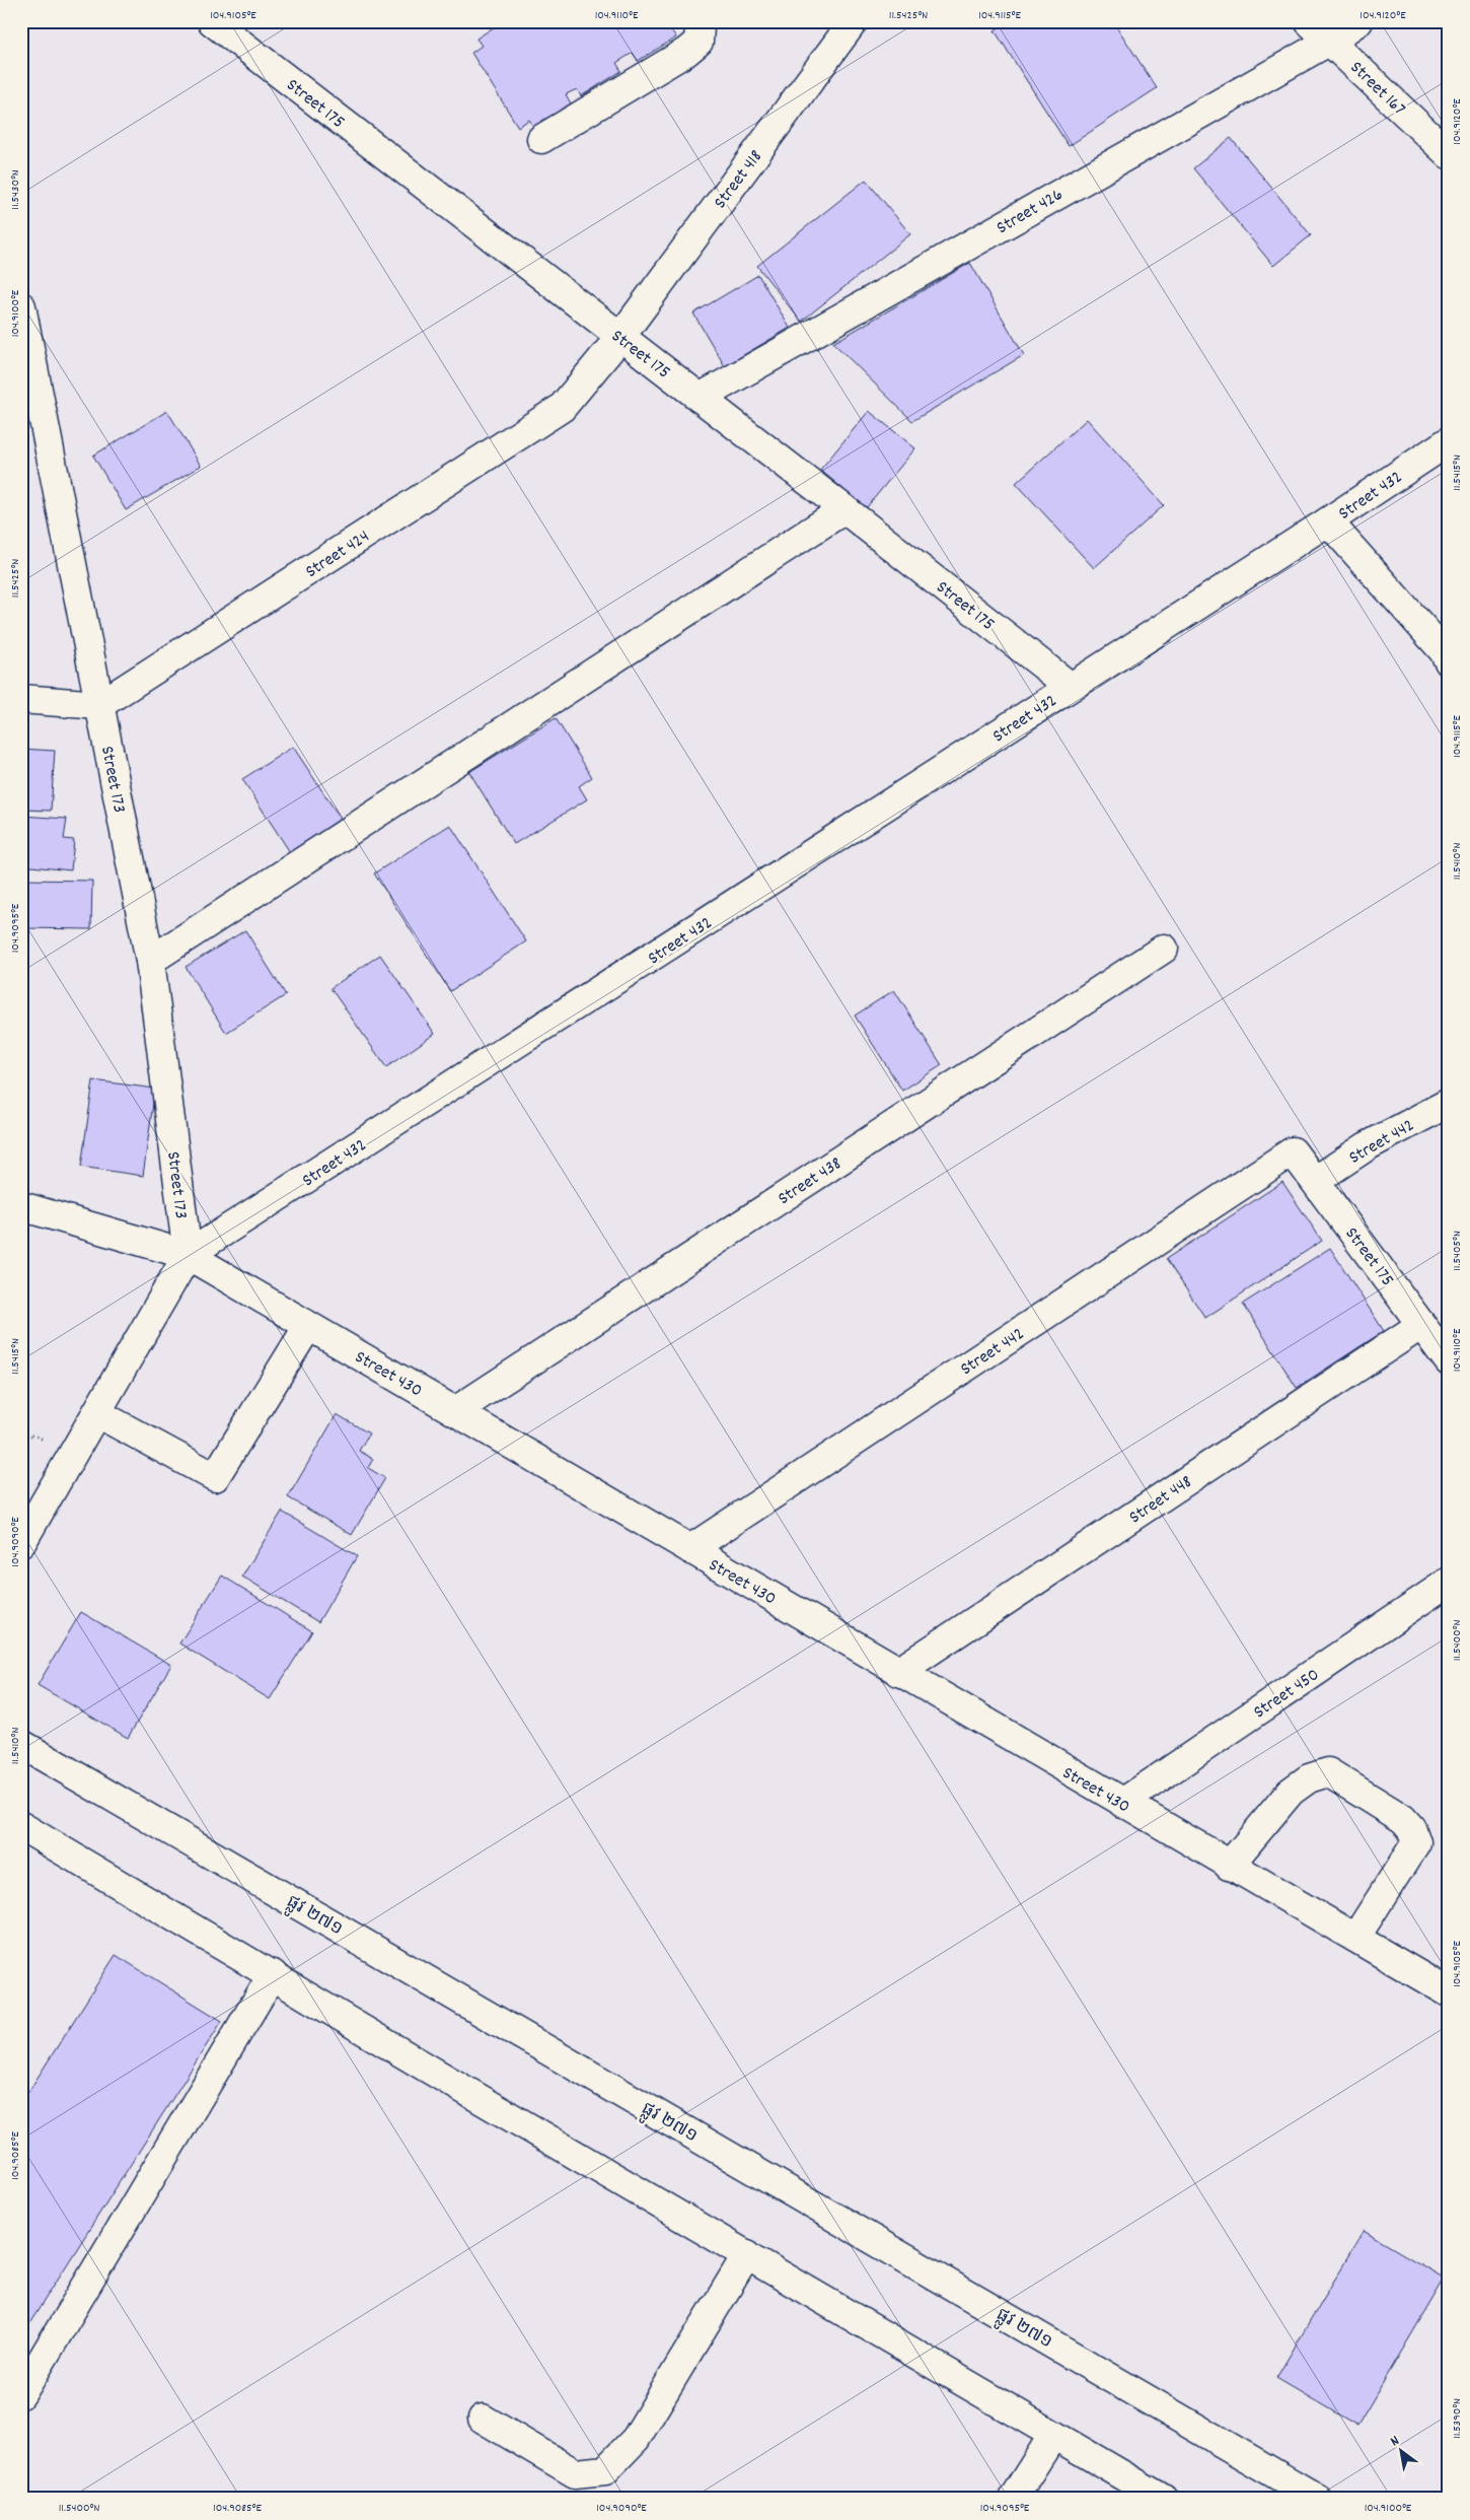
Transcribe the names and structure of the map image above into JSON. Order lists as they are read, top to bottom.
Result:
{
  "streets": {
    "street": [
      "Street 167",
      "Street 175",
      "Street 418",
      "Street 426",
      "Street 432",
      "Street 424",
      "Street 173",
      "Street 442",
      "Street 438",
      "Street 430",
      "Street 448",
      "Street 450",
      "ផ្លូវ ២៧១"
    ]
  },
  "crossings": [
    ["Street 167", "Street 426"],
    ["Street 175", "Street 418"],
    ["Street 175", "Street 426"],
    ["Street 175", "Street 432"],
    ["Street 175", "Street 424"],
    ["Street 175", "Street 442"],
    ["Street 175", "Street 448"],
    ["Street 418", "Street 424"],
    ["Street 432", "Street 173"],
    ["Street 432", "Street 430"],
    ["Street 424", "Street 173"],
    ["Street 173", "Street 430"],
    ["Street 442", "Street 430"],
    ["Street 438", "Street 430"],
    ["Street 430", "Street 448"],
    ["Street 430", "Street 450"]
  ],
  "north": "top left",
  "coordinates": [
    "104.9105°E",
    "104.9110°E",
    "11.5425°N",
    "104.9115°E",
    "104.9120°E",
    "11.5430°N",
    "104.9100°E",
    "11.5415°N",
    "11.5410°N",
    "104.9095°E",
    "11.5405°N",
    "104.9090°E",
    "11.5400°N",
    "104.9085°E",
    "11.5390°N"
  ]
}
